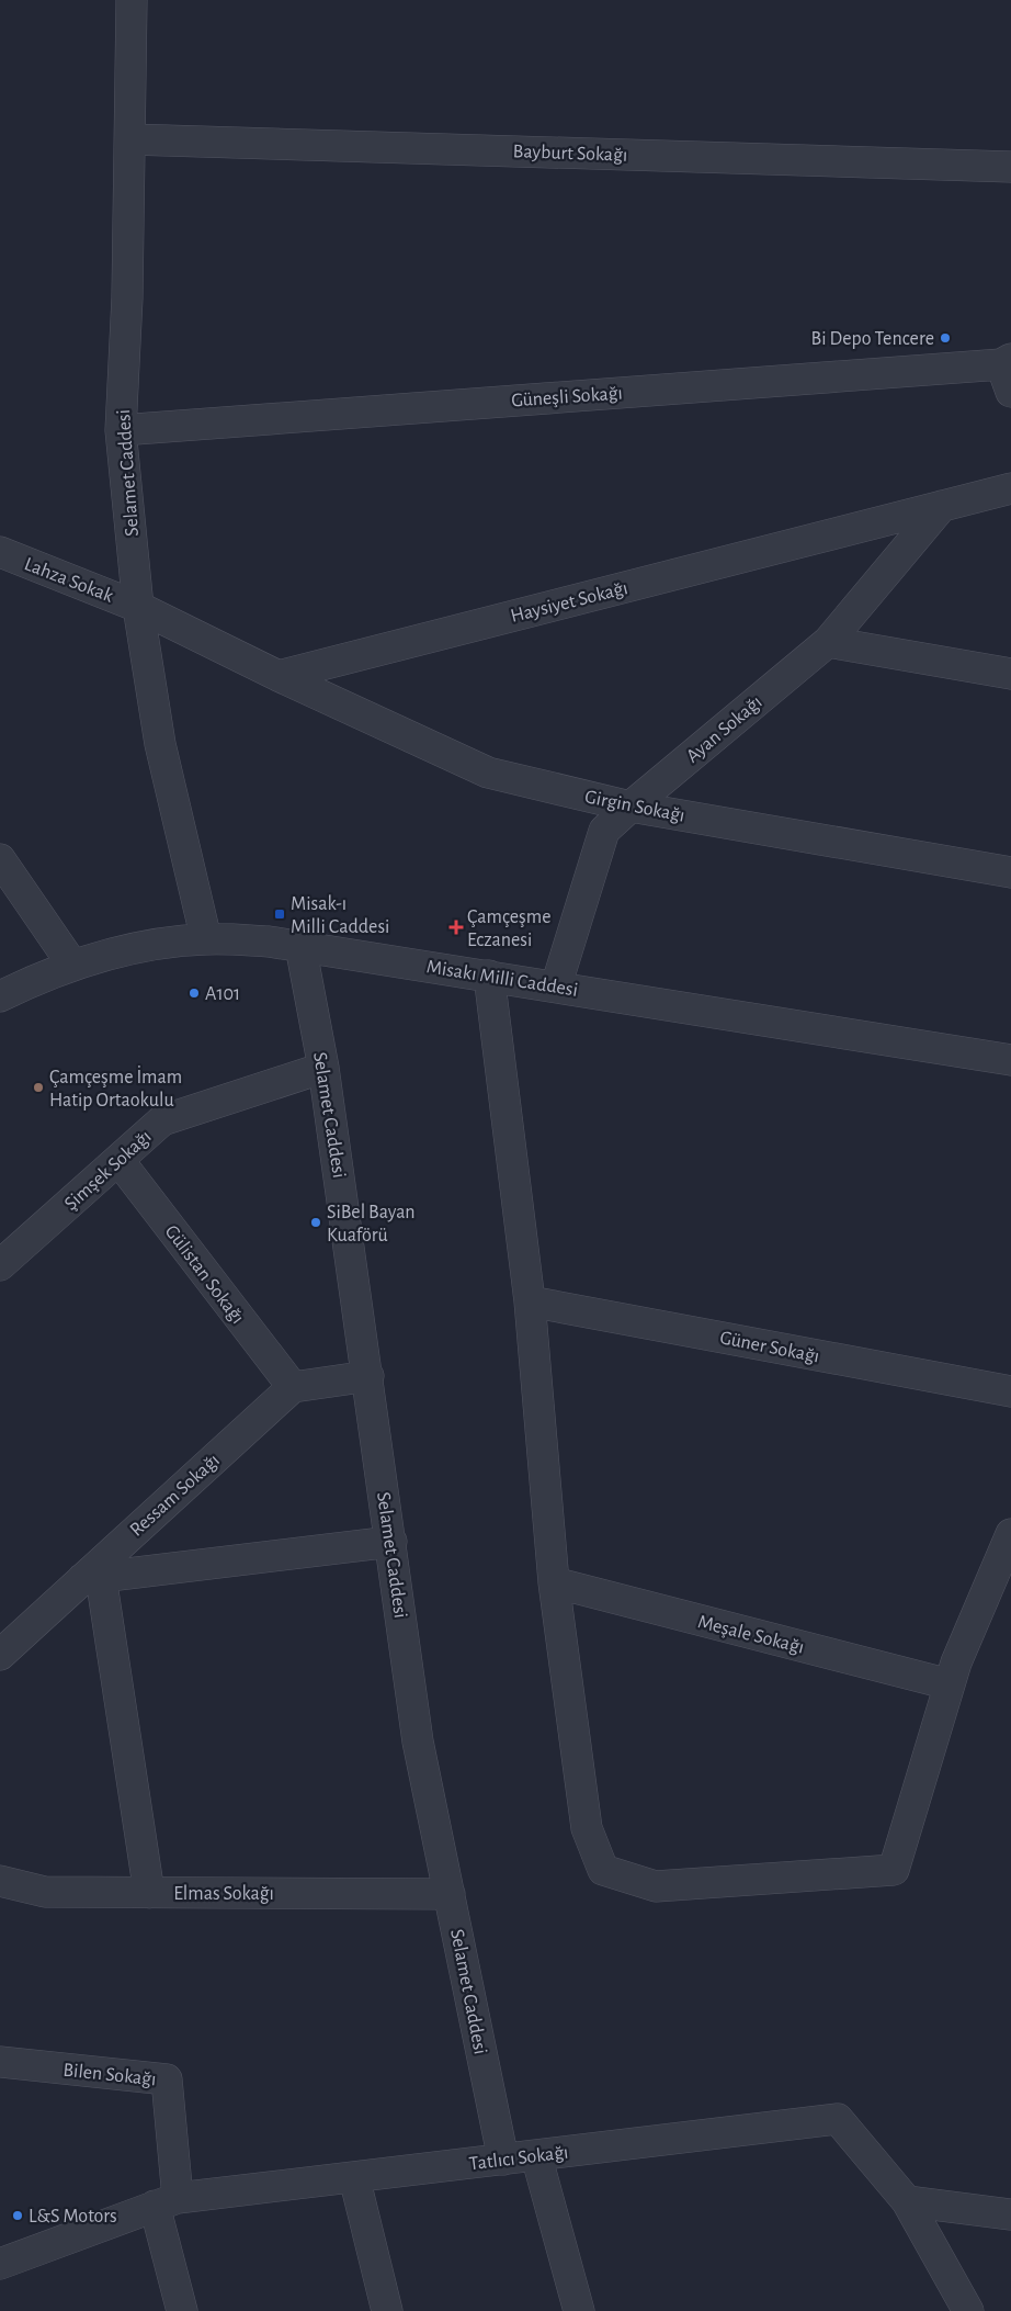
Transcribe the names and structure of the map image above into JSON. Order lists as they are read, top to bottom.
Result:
{
  "streets": {
    "street": [
      "Bayburt Sokağı",
      "Güneşli Sokağı",
      "Selamet Caddesi",
      "Lahza Sokak",
      "Haysiyet Sokağı",
      "Ayan Sokağı",
      "Girgin Sokağı",
      "Misakı Milli Caddesi",
      "Şimşek Sokağı",
      "Gülistan Sokağı",
      "Güner Sokağı",
      "Ressam Sokağı",
      "Meşale Sokağı",
      "Elmas Sokağı",
      "Bilen Sokağı",
      "Tatlıcı Sokağı"
    ]
  },
  "crossings": [
    ["Bayburt Sokağı", "Selamet Caddesi"],
    ["Güneşli Sokağı", "Selamet Caddesi"],
    ["Selamet Caddesi", "Lahza Sokak"],
    ["Selamet Caddesi", "Misakı Milli Caddesi"],
    ["Selamet Caddesi", "Şimşek Sokağı"],
    ["Selamet Caddesi", "Elmas Sokağı"],
    ["Selamet Caddesi", "Tatlıcı Sokağı"],
    ["Haysiyet Sokağı", "Ayan Sokağı"],
    ["Haysiyet Sokağı", "Girgin Sokağı"],
    ["Ayan Sokağı", "Girgin Sokağı"],
    ["Ayan Sokağı", "Misakı Milli Caddesi"],
    ["Şimşek Sokağı", "Gülistan Sokağı"],
    ["Gülistan Sokağı", "Ressam Sokağı"],
    ["Bilen Sokağı", "Tatlıcı Sokağı"]
  ],
  "places": {
    "other": [
      "Bi Depo Tencere",
      "A101",
      "Çamçeşme İmam Hatip Ortaokulu",
      "SiBel Bayan Kuaförü",
      "L&S Motors"
    ],
    "transit": ["Misak-ı Milli Caddesi"],
    "health": ["Çamçeşme Eczanesi"]
  }
}
